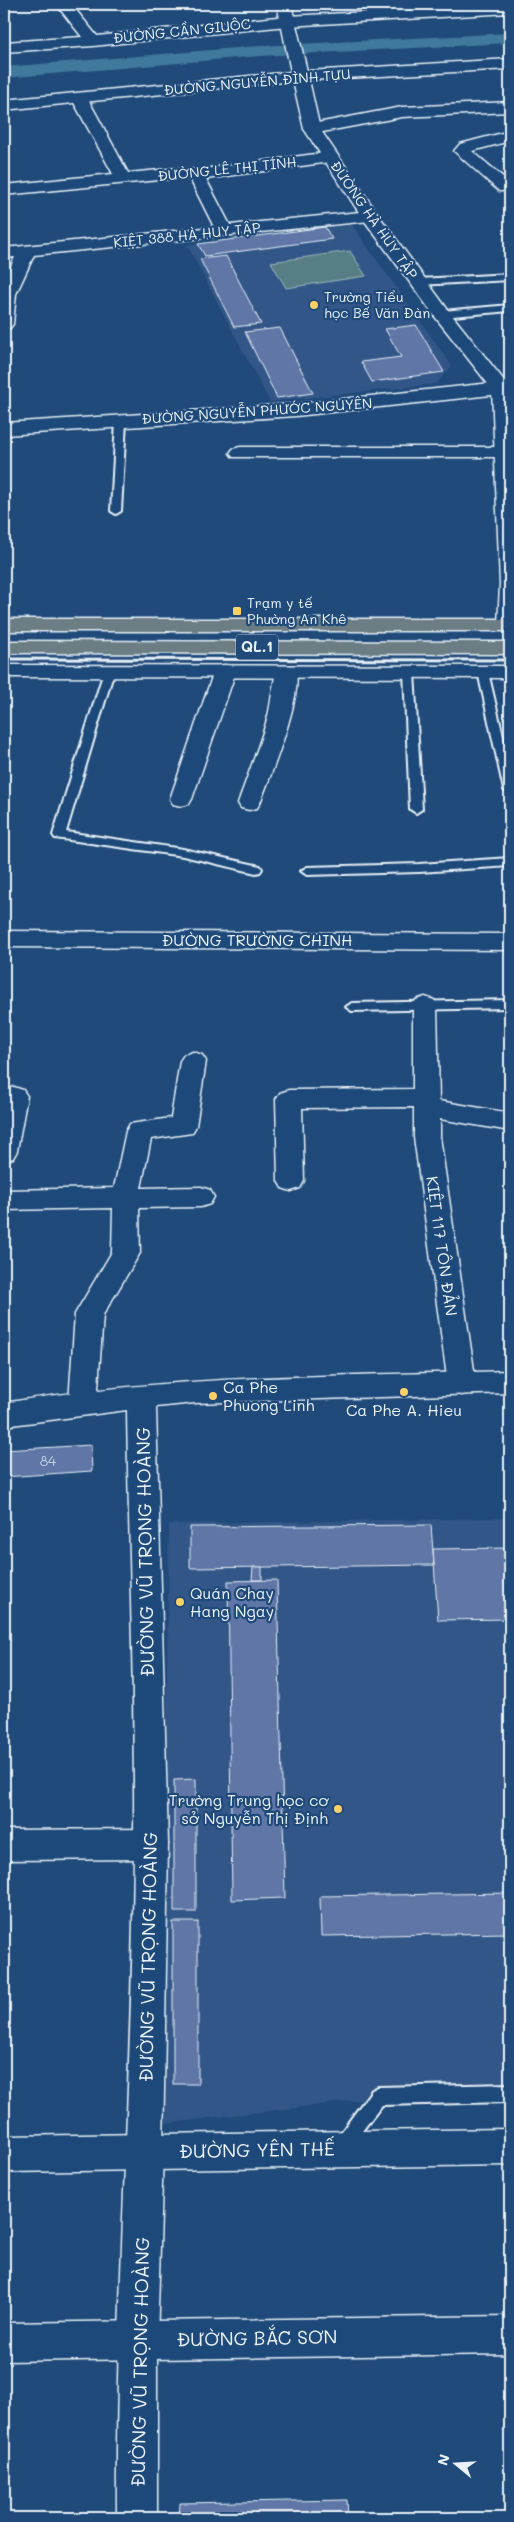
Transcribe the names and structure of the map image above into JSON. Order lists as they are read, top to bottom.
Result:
{
  "streets": {
    "highway": ["QL.1"],
    "street": [
      "ĐƯỜNG CẦN GIUỘC",
      "ĐƯỜNG NGUYỄN ĐÌNH TỰU",
      "ĐƯỜNG LÊ THỊ TÍNH",
      "ĐƯỜNG HÀ HUY TẬP",
      "KIỆT 388 HÀ HUY TẬP",
      "ĐƯỜNG NGUYỄN PHƯỚC NGUYÊN",
      "ĐƯỜNG TRƯỜNG CHINH",
      "KIỆT 117 TÔN ĐẢN",
      "ĐƯỜNG VŨ TRỌNG HOÀNG",
      "ĐƯỜNG YÊN THẾ",
      "ĐƯỜNG BẮC SƠN"
    ]
  },
  "crossings": [
    ["ĐƯỜNG CẦN GIUỘC", "ĐƯỜNG HÀ HUY TẬP"],
    ["ĐƯỜNG NGUYỄN ĐÌNH TỰU", "ĐƯỜNG HÀ HUY TẬP"],
    ["ĐƯỜNG LÊ THỊ TÍNH", "ĐƯỜNG HÀ HUY TẬP"],
    ["ĐƯỜNG HÀ HUY TẬP", "KIỆT 388 HÀ HUY TẬP"],
    ["ĐƯỜNG HÀ HUY TẬP", "ĐƯỜNG NGUYỄN PHƯỚC NGUYÊN"],
    ["ĐƯỜNG VŨ TRỌNG HOÀNG", "ĐƯỜNG YÊN THẾ"],
    ["ĐƯỜNG VŨ TRỌNG HOÀNG", "ĐƯỜNG BẮC SƠN"]
  ],
  "places": {
    "other": [
      "Trường Tiểu học Bế Văn Đàn",
      "Ca Phe A. Hieu",
      "Ca Phe Phuong Linh",
      "Quán Chay Hang Ngay",
      "Trường Trung học cơ sở Nguyễn Thị Định"
    ],
    "transit": ["Trạm y tế Phường An Khê"]
  },
  "house_numbers": ["84"],
  "north": "left"
}
